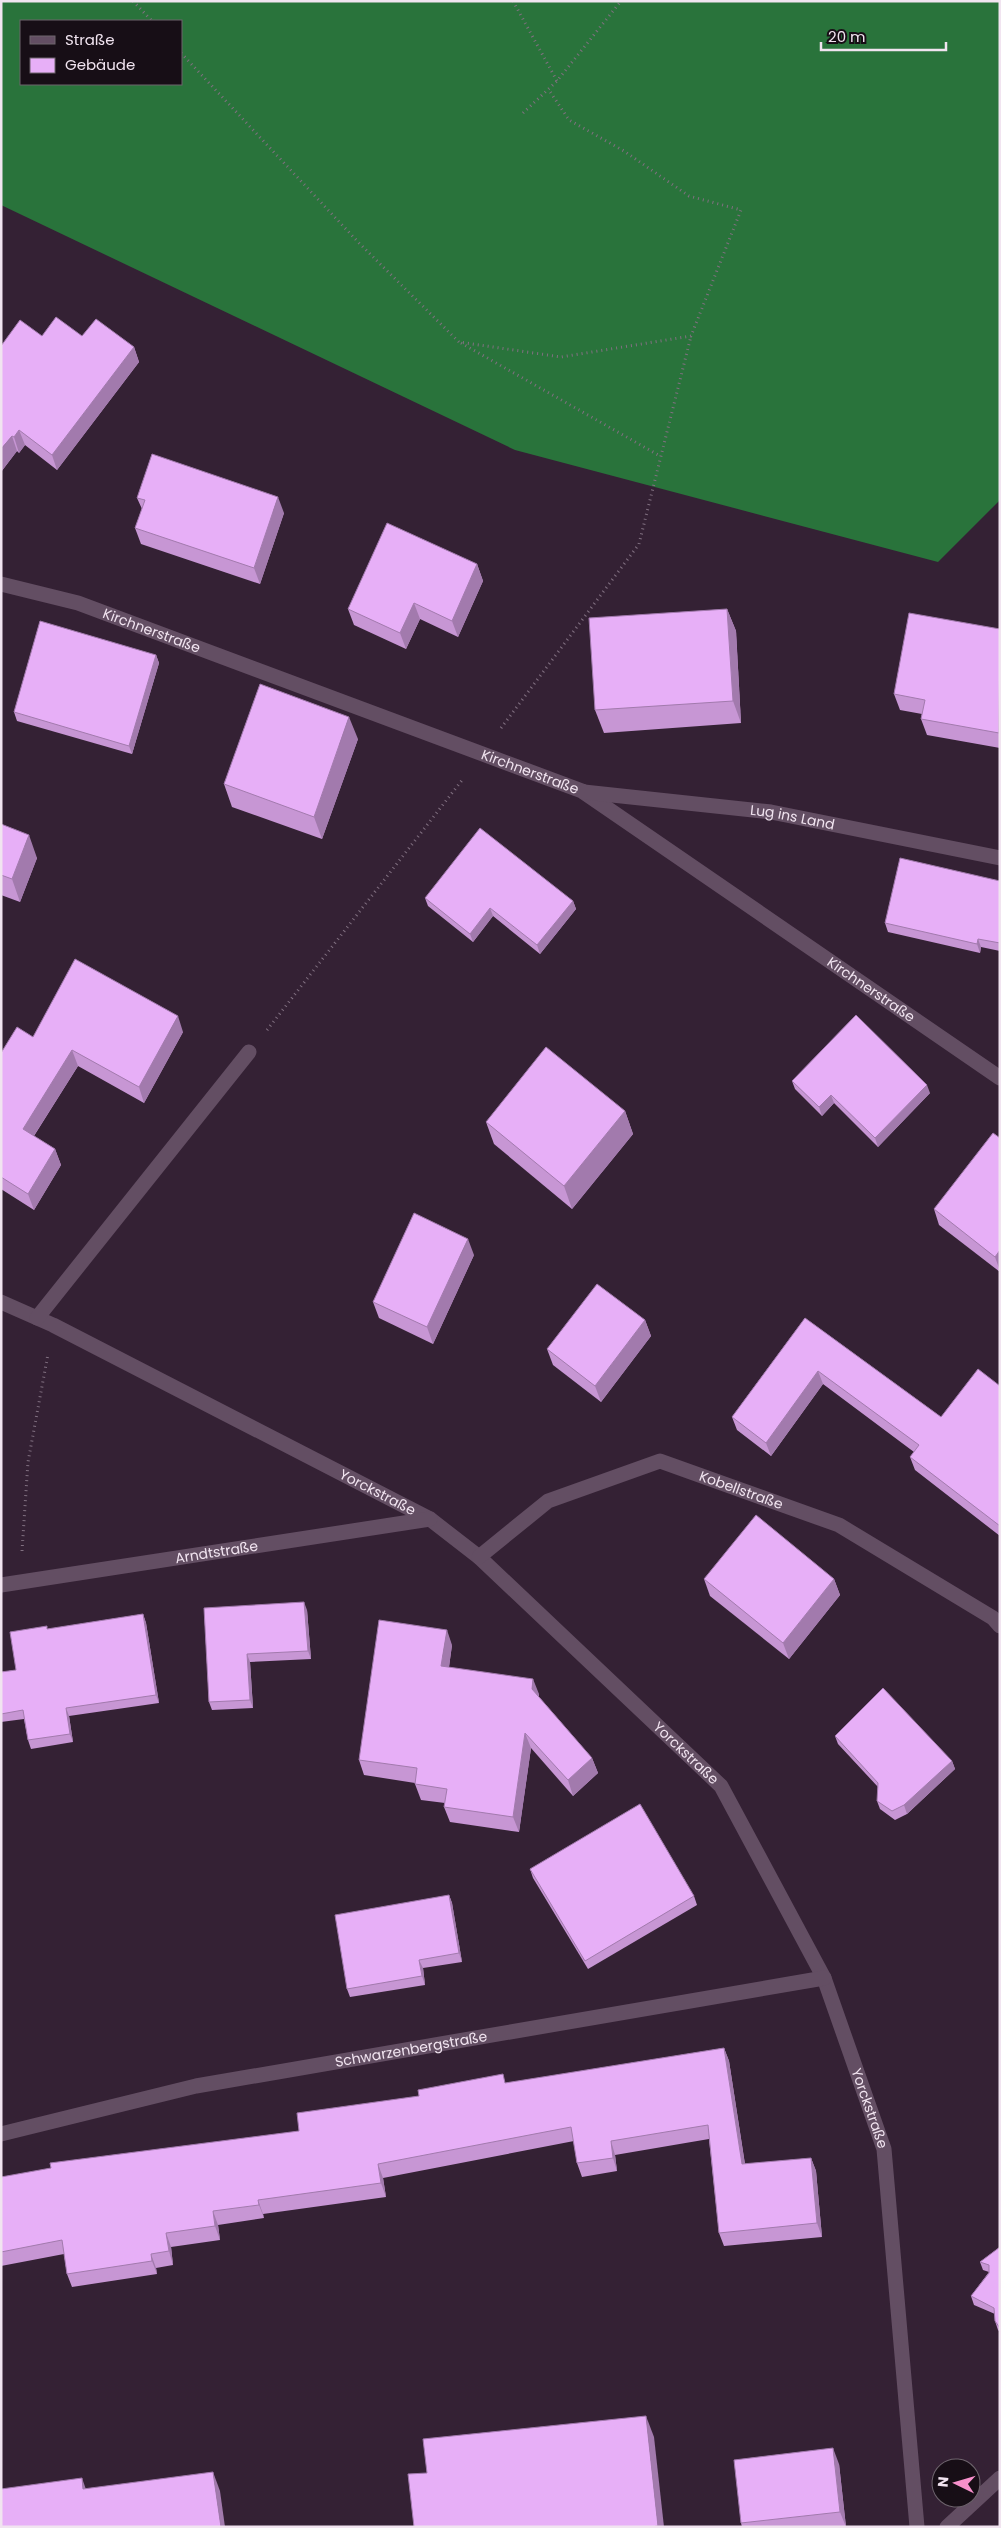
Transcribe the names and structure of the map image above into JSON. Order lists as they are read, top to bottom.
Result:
{
  "streets": {
    "street": [
      "Kirchnerstraße",
      "Lug ins Land",
      "Kobellstraße",
      "Yorckstraße",
      "Arndtstraße",
      "Schwarzenbergstraße"
    ]
  },
  "crossings": [
    ["Kirchnerstraße", "Lug ins Land"],
    ["Kobellstraße", "Yorckstraße"],
    ["Yorckstraße", "Arndtstraße"],
    ["Yorckstraße", "Schwarzenbergstraße"]
  ],
  "legend": ["Straße", "Gebäude"],
  "scale_bar": "20 m",
  "north": "left"
}
